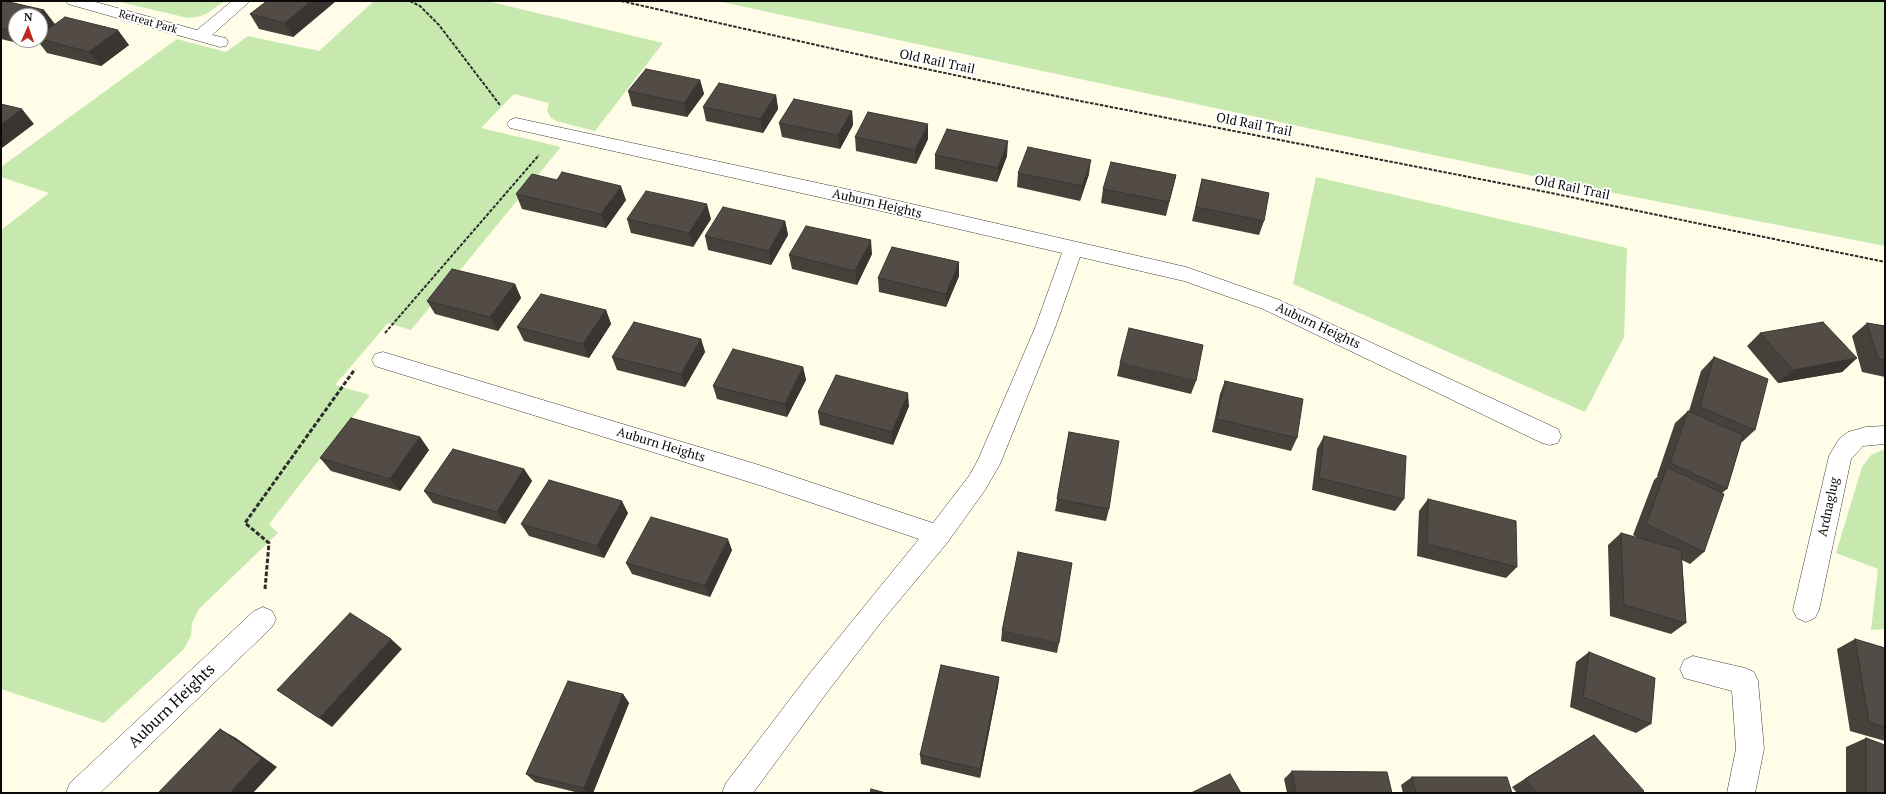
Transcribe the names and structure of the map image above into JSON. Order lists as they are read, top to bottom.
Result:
{
  "streets": {
    "street": ["Retreat Park", "Auburn Heights", "Ardnaglug"],
    "path": ["Old Rail Trail"]
  },
  "north": "top"
}
